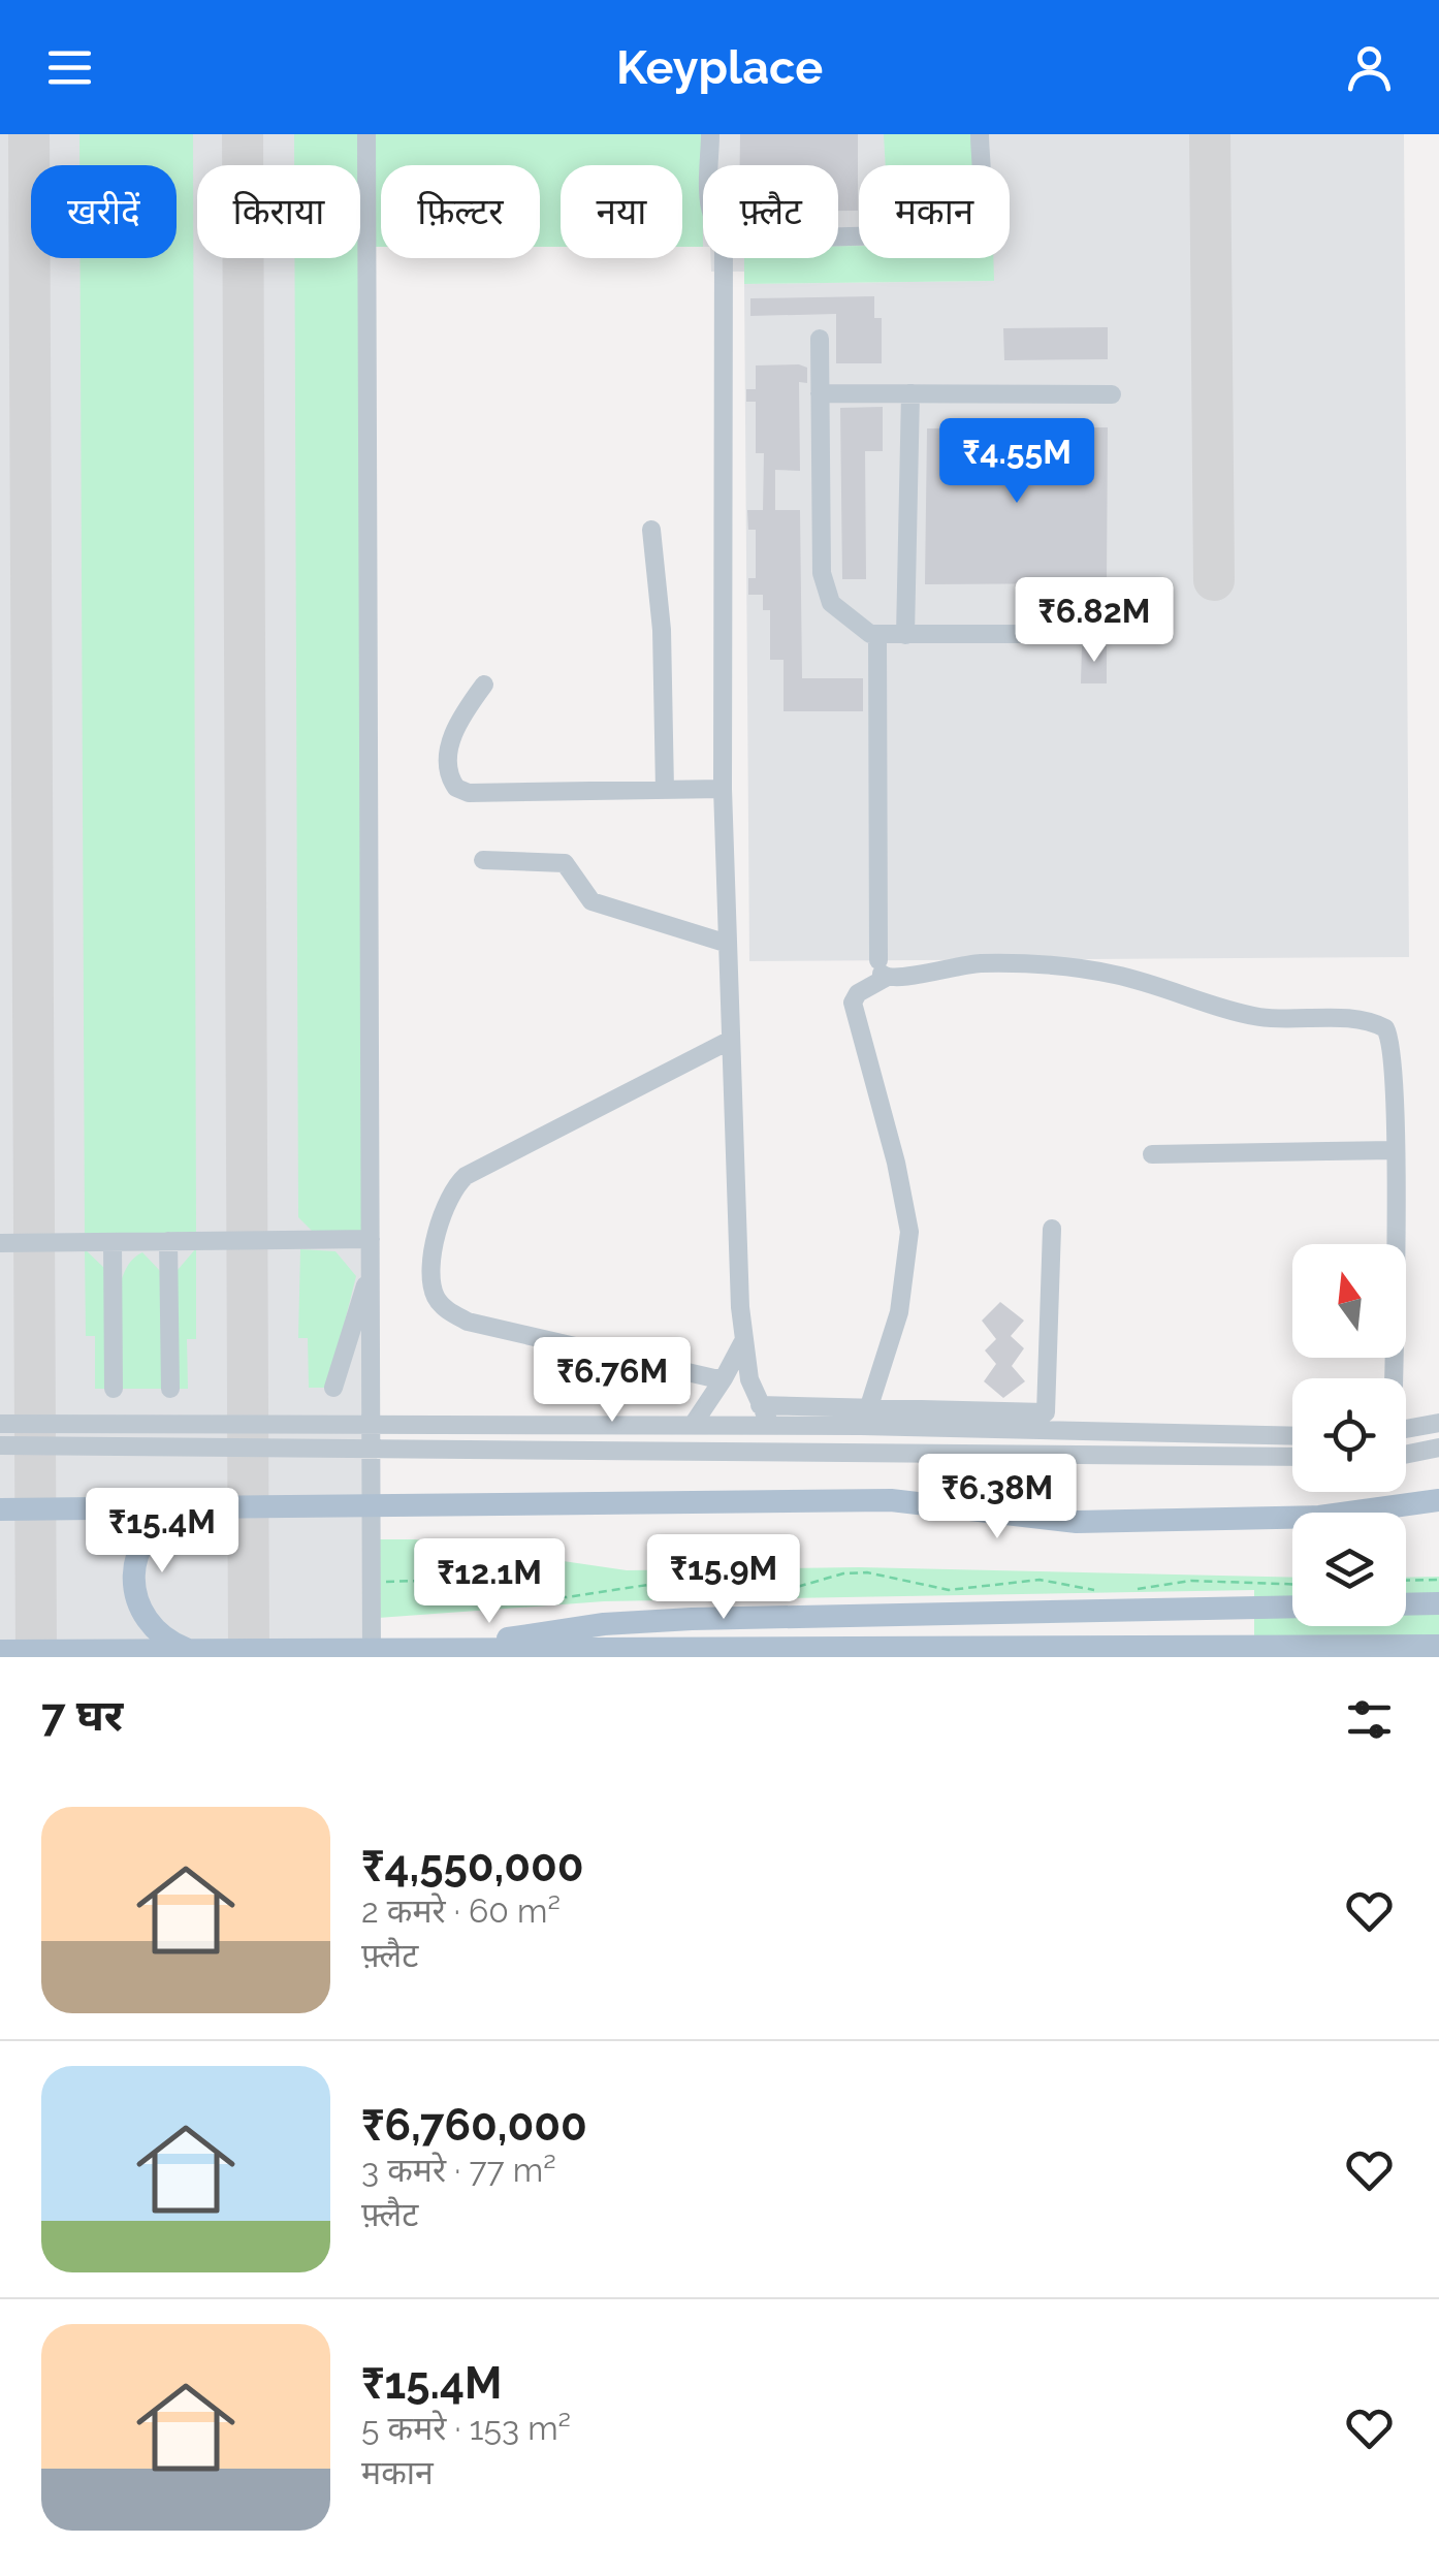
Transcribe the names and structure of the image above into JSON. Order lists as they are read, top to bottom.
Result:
{
  "north": "top",
  "page": {
    "header": "Keyplace",
    "chip": [
      "खरीदें",
      "किराया",
      "फ़िल्टर",
      "नया",
      "फ़्लैट",
      "मकान"
    ],
    "price": [
      "₹4.55M",
      "₹6.82M",
      "₹6.76M",
      "₹6.38M",
      "₹15.4M",
      "₹15.9M",
      "₹12.1M"
    ],
    "heading": "7 घर",
    "list": [
      {
        "name": "₹4,550,000",
        "note": "2 कमरे · 60 m² · फ़्लैट"
      },
      {
        "name": "₹6,760,000",
        "note": "3 कमरे · 77 m² · फ़्लैट"
      },
      {
        "name": "₹15.4M",
        "note": "5 कमरे · 153 m² · मकान"
      }
    ]
  }
}
